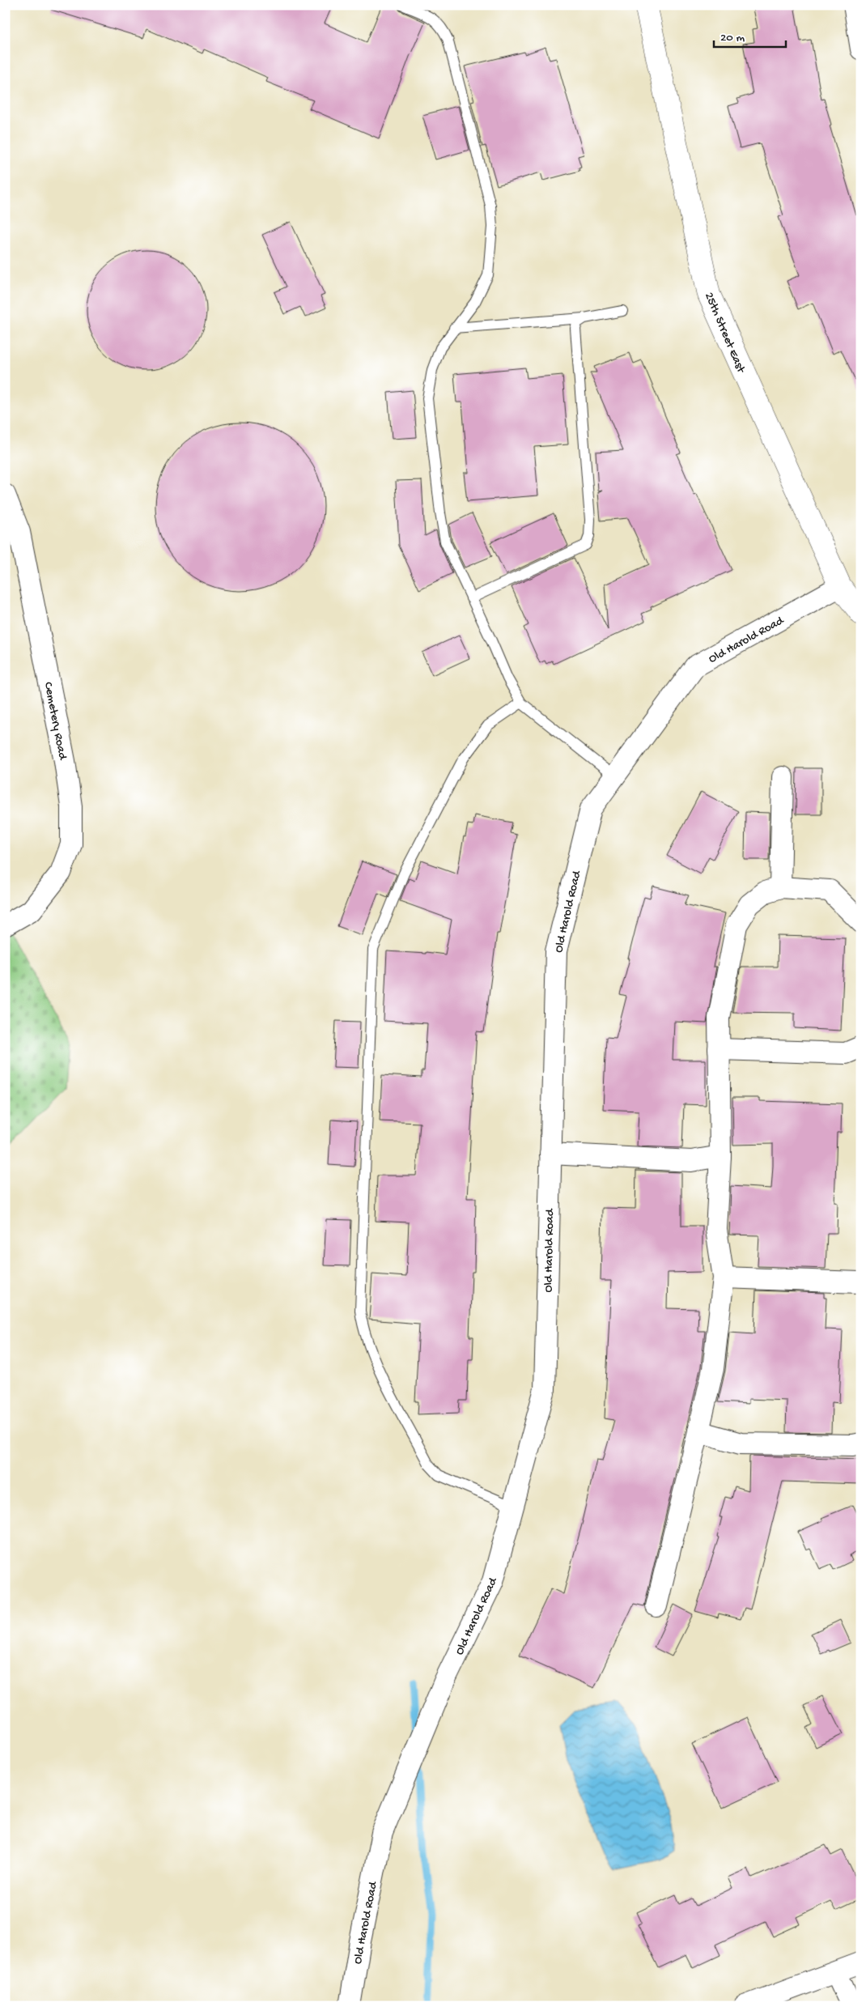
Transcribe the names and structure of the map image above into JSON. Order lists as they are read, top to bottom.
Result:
{
  "streets": {
    "main road": ["25th Street East"],
    "street": ["Old Harold Road", "Cemetery Road"]
  },
  "crossings": [
    ["25th Street East", "Old Harold Road"]
  ],
  "scale_bar": "20 m"
}
